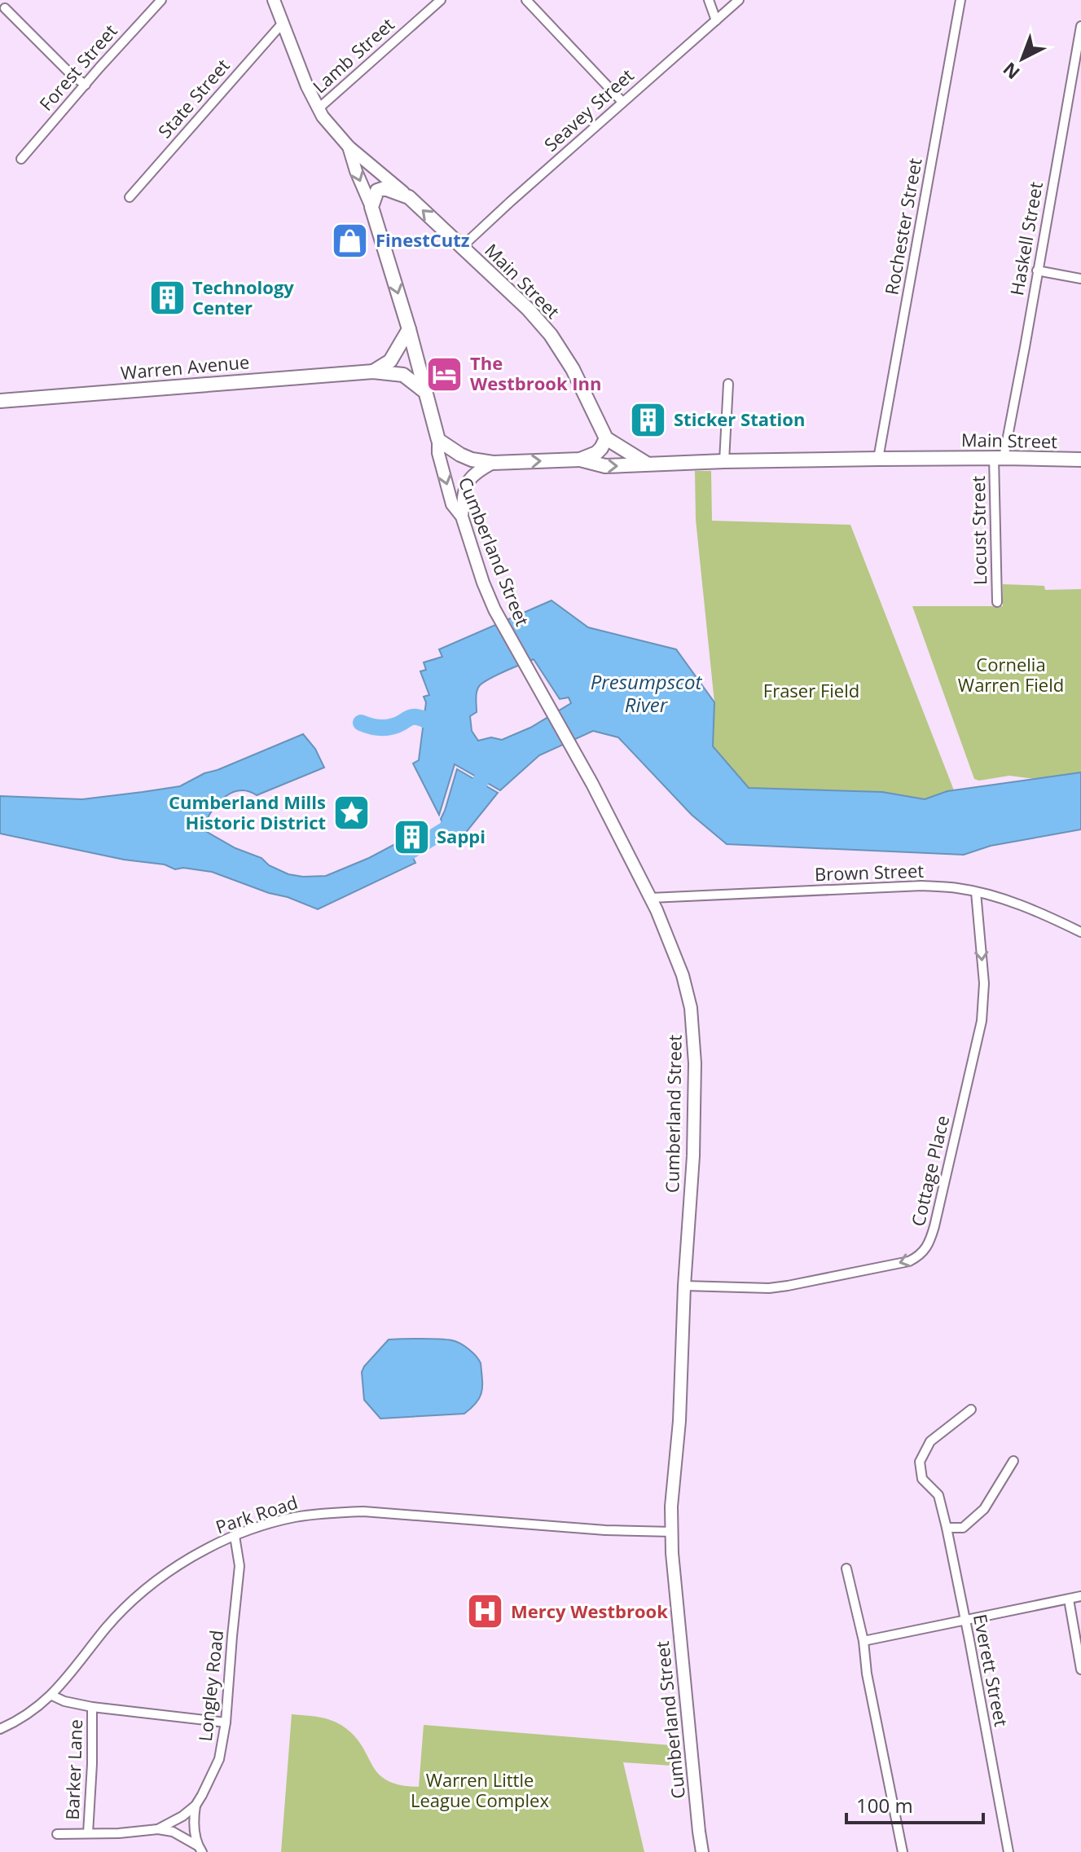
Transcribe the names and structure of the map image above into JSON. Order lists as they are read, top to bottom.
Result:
{
  "streets": {
    "main road": ["Main Street", "Warren Avenue", "Cumberland Street"],
    "street": [
      "Lamb Street",
      "Forest Street",
      "State Street",
      "Seavey Street",
      "Rochester Street",
      "Haskell Street",
      "Locust Street",
      "Brown Street",
      "Cottage Place",
      "Park Road",
      "Everett Street",
      "Longley Road",
      "Barker Lane"
    ]
  },
  "crossings": [
    ["Lamb Street", "Main Street"],
    ["State Street", "Main Street"],
    ["Seavey Street", "Main Street"],
    ["Rochester Street", "Main Street"],
    ["Haskell Street", "Main Street"],
    ["Haskell Street", "Locust Street"],
    ["Main Street", "Locust Street"],
    ["Main Street", "Cumberland Street"],
    ["Warren Avenue", "Cumberland Street"],
    ["Cumberland Street", "Brown Street"],
    ["Cumberland Street", "Cottage Place"],
    ["Cumberland Street", "Park Road"],
    ["Brown Street", "Cottage Place"],
    ["Park Road", "Longley Road"],
    ["Longley Road", "Barker Lane"]
  ],
  "water": ["Presumpscot River"],
  "parks": ["Cornelia Warren Field", "Fraser Field", "Warren Little League Complex"],
  "places": {
    "shop": ["FinestCutz"],
    "building": ["Technology Center", "Sticker Station", "Sappi"],
    "hotel": ["The Westbrook Inn"],
    "place": ["Cumberland Mills Historic District"],
    "hospital": ["Mercy Westbrook"]
  },
  "scale_bar": "100 m",
  "north": "bottom left"
}
